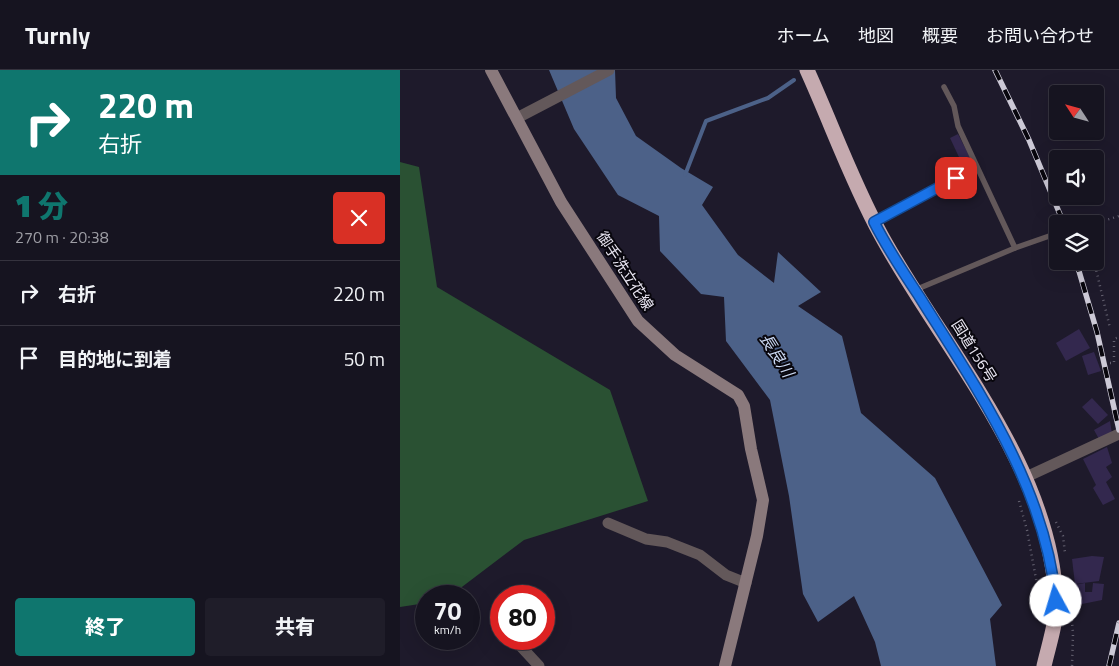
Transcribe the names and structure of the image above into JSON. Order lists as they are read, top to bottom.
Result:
{
  "streets": {
    "highway": ["国道156号"],
    "main road": ["御手洗立花線"]
  },
  "water": ["長良川"],
  "north": "top left",
  "page": {
    "header": "Turnly",
    "nav": [
      "ホーム",
      "地図",
      "概要",
      "お問い合わせ"
    ],
    "turn": ["220 m", "右折"],
    "heading": ["1 分", "270 m · 20:38"],
    "list": [
      {
        "name": "右折",
        "value": "220 m"
      },
      {
        "name": "目的地に到着",
        "value": "50 m"
      }
    ],
    "speed": "70 km/h",
    "limit": "80",
    "buttons": ["終了", "共有"]
  }
}
